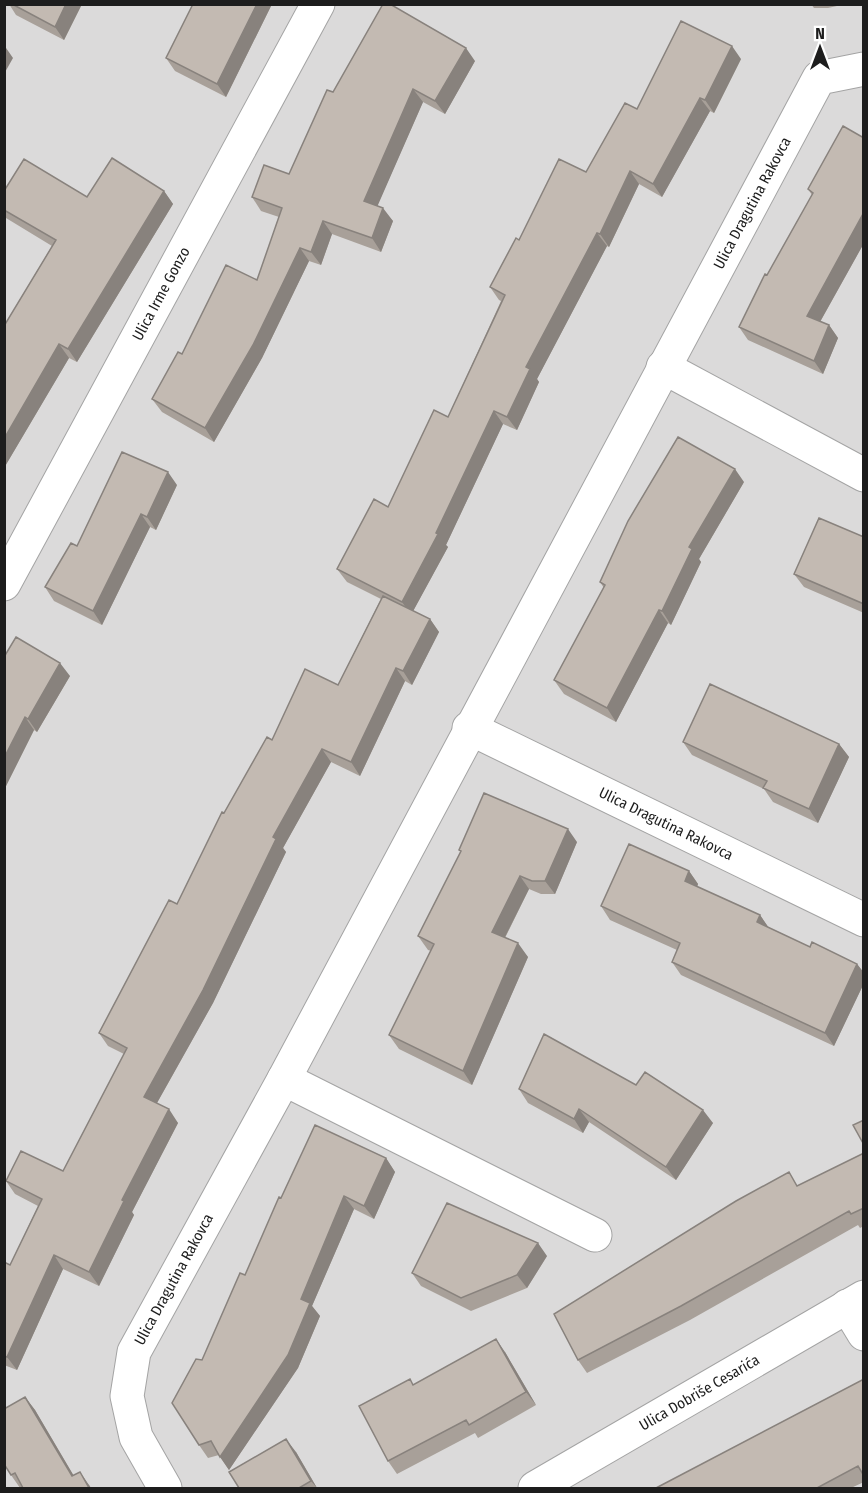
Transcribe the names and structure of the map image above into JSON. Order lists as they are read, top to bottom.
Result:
{
  "streets": {
    "street": ["Ulica Dragutina Rakovca", "Ulica Irme Gonzo", "Ulica Dobriše Cesarića"]
  },
  "north": "top"
}
